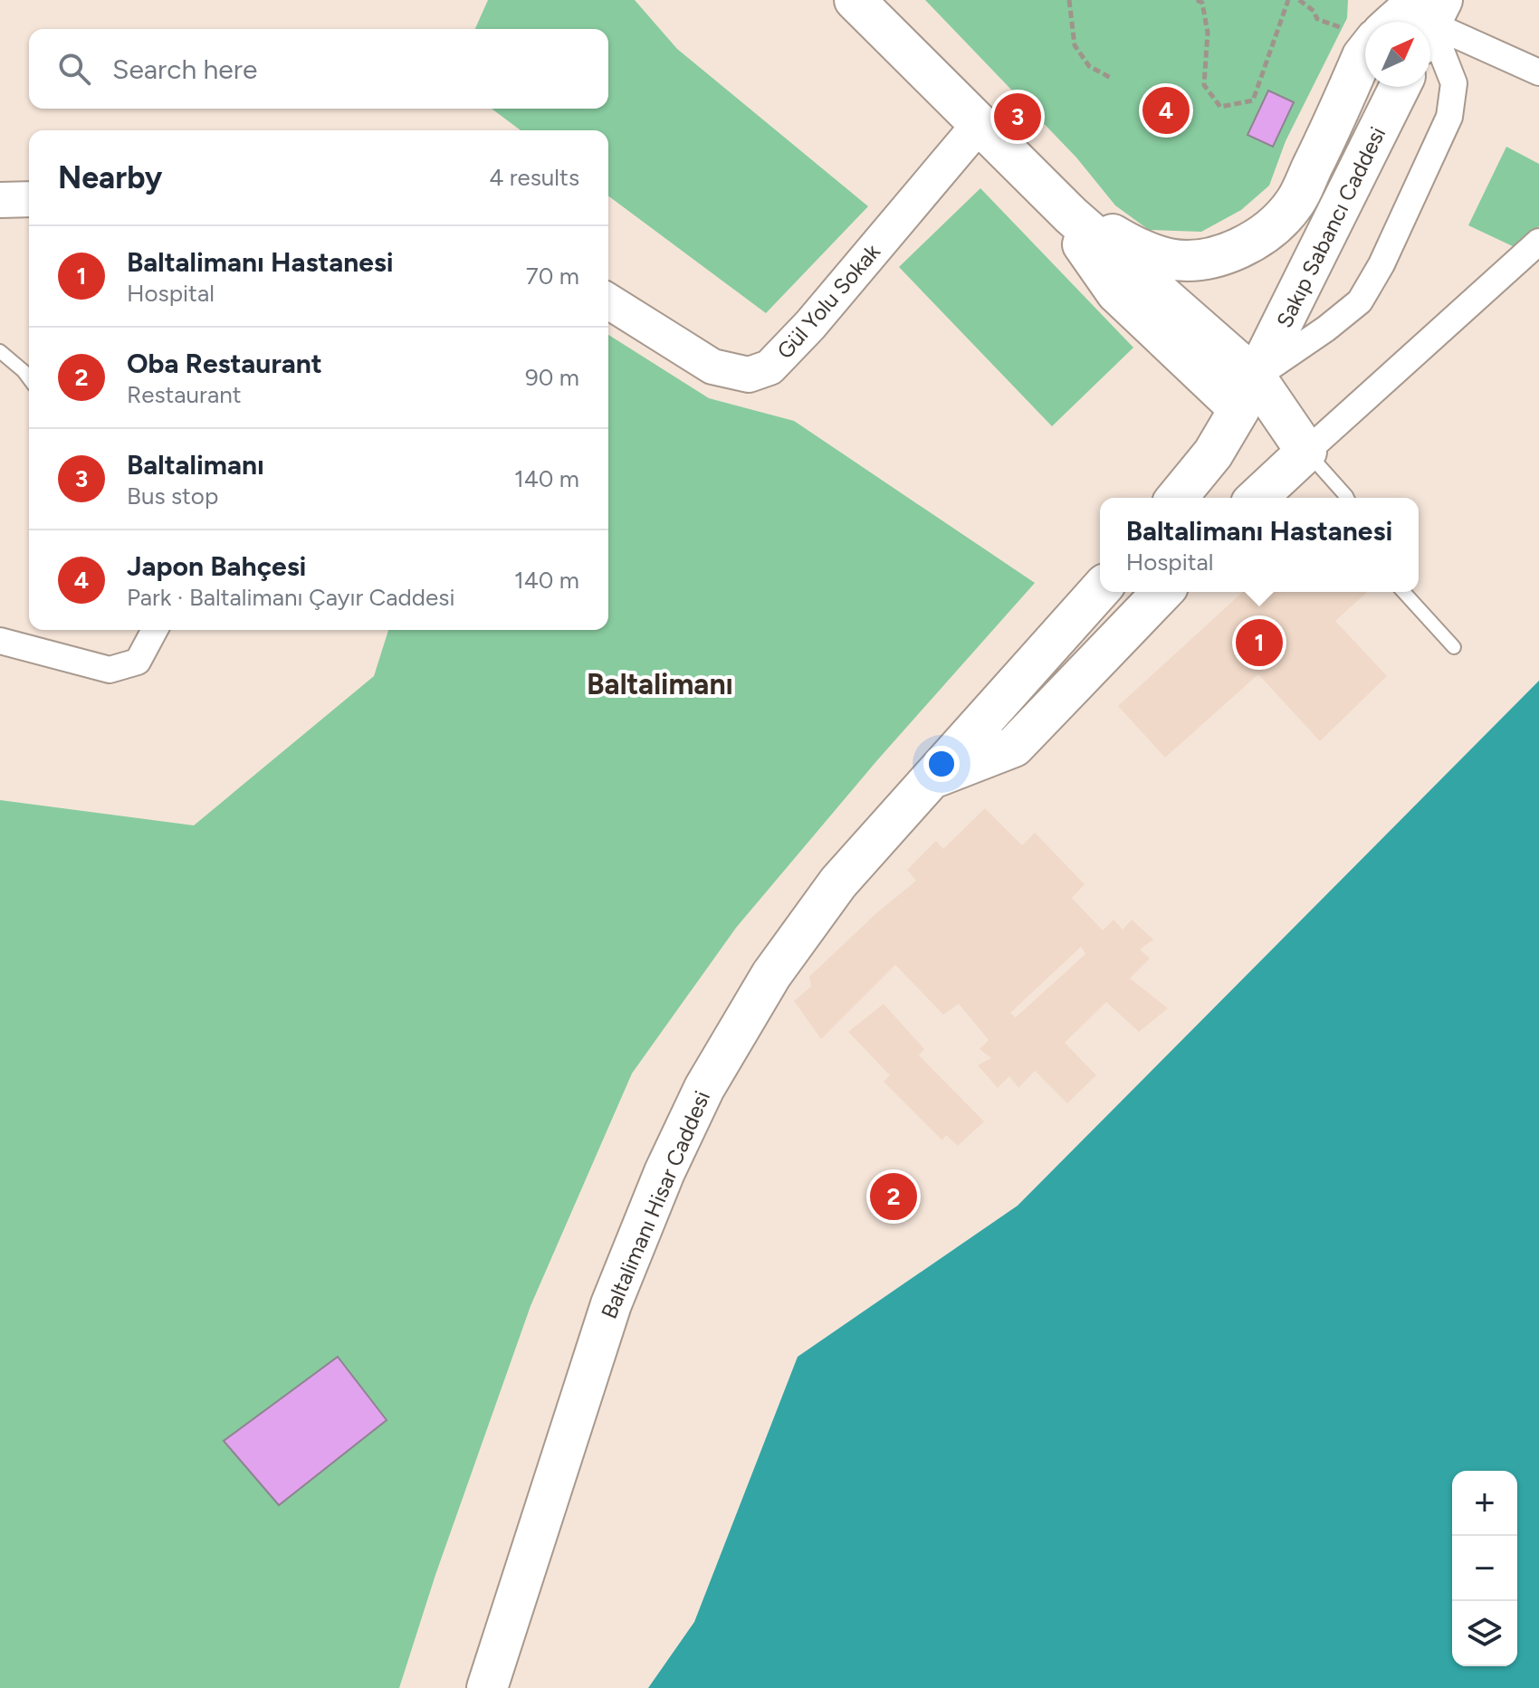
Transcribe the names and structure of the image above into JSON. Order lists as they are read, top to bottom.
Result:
{
  "streets": {
    "main road": ["Sakıp Sabancı Caddesi", "Baltalimanı Hisar Caddesi"],
    "street": ["Gül Yolu Sokak"]
  },
  "districts": ["Baltalimanı"],
  "north": "top right",
  "page": {
    "search": "Search here",
    "pins": [
      "4",
      "3",
      "1",
      "2"
    ],
    "heading": ["Nearby", "4 results"],
    "list": [
      {
        "mark": "1",
        "name": "Baltalimanı Hastanesi",
        "note": "Hospital",
        "value": "70 m"
      },
      {
        "mark": "2",
        "name": "Oba Restaurant",
        "note": "Restaurant",
        "value": "90 m"
      },
      {
        "mark": "3",
        "name": "Baltalimanı",
        "note": "Bus stop",
        "value": "140 m"
      },
      {
        "mark": "4",
        "name": "Japon Bahçesi",
        "note": "Park · Baltalimanı Çayır Caddesi",
        "value": "140 m"
      }
    ],
    "popup": ["Baltalimanı Hastanesi", "Hospital"],
    "map_buttons": ["+", "−"]
  }
}
